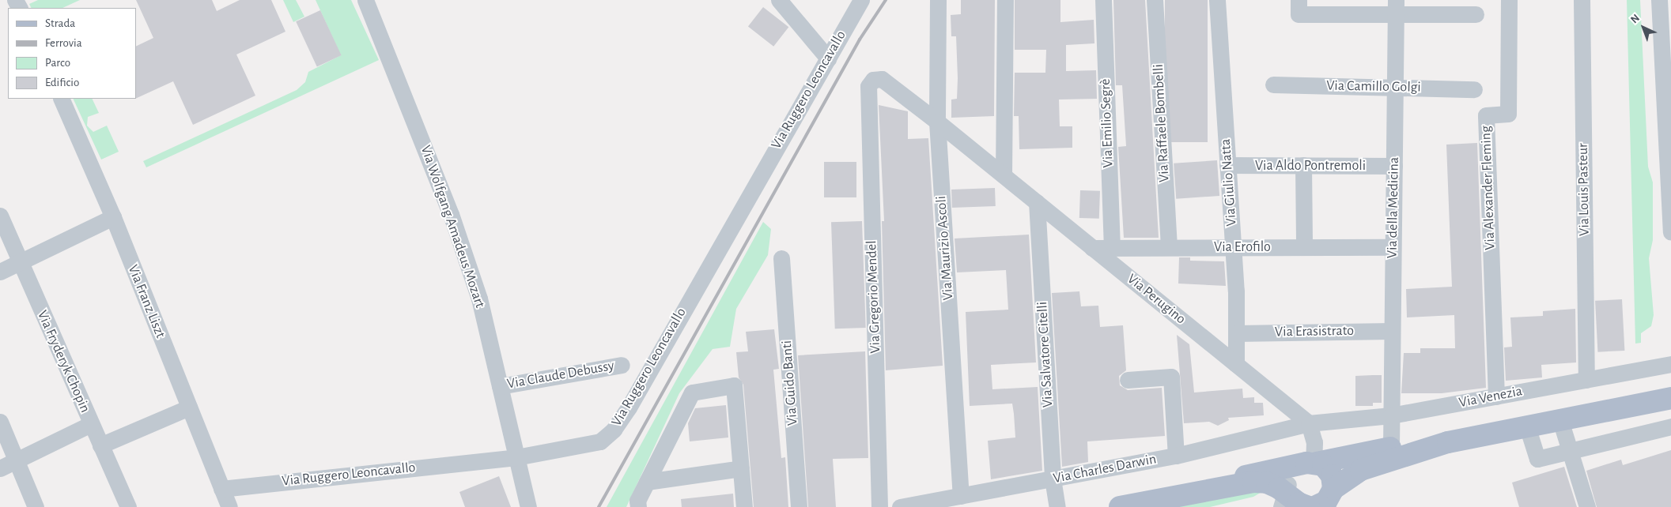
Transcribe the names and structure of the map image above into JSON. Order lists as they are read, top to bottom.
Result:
{
  "streets": {
    "street": [
      "Via Camillo Golgi",
      "Via Ruggero Leoncavallo",
      "Via Emilio Segrè",
      "Via Raffaele Bombelli",
      "Via Aldo Pontremoli",
      "Via Giulio Natta",
      "Via Alexander Fleming",
      "Via Louis Pasteur",
      "Via della Medicina",
      "Via Wolfgang Amadeus Mozart",
      "Via Erofilo",
      "Via Maurizio Ascoli",
      "Via Gregorio Mendel",
      "Via Perugino",
      "Via Franz Liszt",
      "Via Erasistrato",
      "Via Salvatore Citelli",
      "Via Fryderyk Chopin",
      "Via Claude Debussy",
      "Via Guido Banti",
      "Via Venezia",
      "Via Charles Darwin"
    ]
  },
  "crossings": [
    ["Via Camillo Golgi", "Via della Medicina"],
    ["Via Ruggero Leoncavallo", "Via Wolfgang Amadeus Mozart"],
    ["Via Ruggero Leoncavallo", "Via Franz Liszt"],
    ["Via Emilio Segrè", "Via Erofilo"],
    ["Via Raffaele Bombelli", "Via Erofilo"],
    ["Via Aldo Pontremoli", "Via Giulio Natta"],
    ["Via Aldo Pontremoli", "Via della Medicina"],
    ["Via Giulio Natta", "Via Erofilo"],
    ["Via Giulio Natta", "Via Perugino"],
    ["Via Giulio Natta", "Via Erasistrato"],
    ["Via Alexander Fleming", "Via Venezia"],
    ["Via Louis Pasteur", "Via Venezia"],
    ["Via della Medicina", "Via Erofilo"],
    ["Via della Medicina", "Via Erasistrato"],
    ["Via della Medicina", "Via Venezia"],
    ["Via Wolfgang Amadeus Mozart", "Via Claude Debussy"],
    ["Via Erofilo", "Via Perugino"],
    ["Via Maurizio Ascoli", "Via Perugino"],
    ["Via Maurizio Ascoli", "Via Charles Darwin"],
    ["Via Gregorio Mendel", "Via Perugino"],
    ["Via Perugino", "Via Salvatore Citelli"],
    ["Via Perugino", "Via Venezia"],
    ["Via Perugino", "Via Charles Darwin"],
    ["Via Salvatore Citelli", "Via Charles Darwin"],
    ["Via Venezia", "Via Charles Darwin"]
  ],
  "legend": [
    "Strada",
    "Ferrovia",
    "Parco",
    "Edificio"
  ],
  "north": "top left"
}
